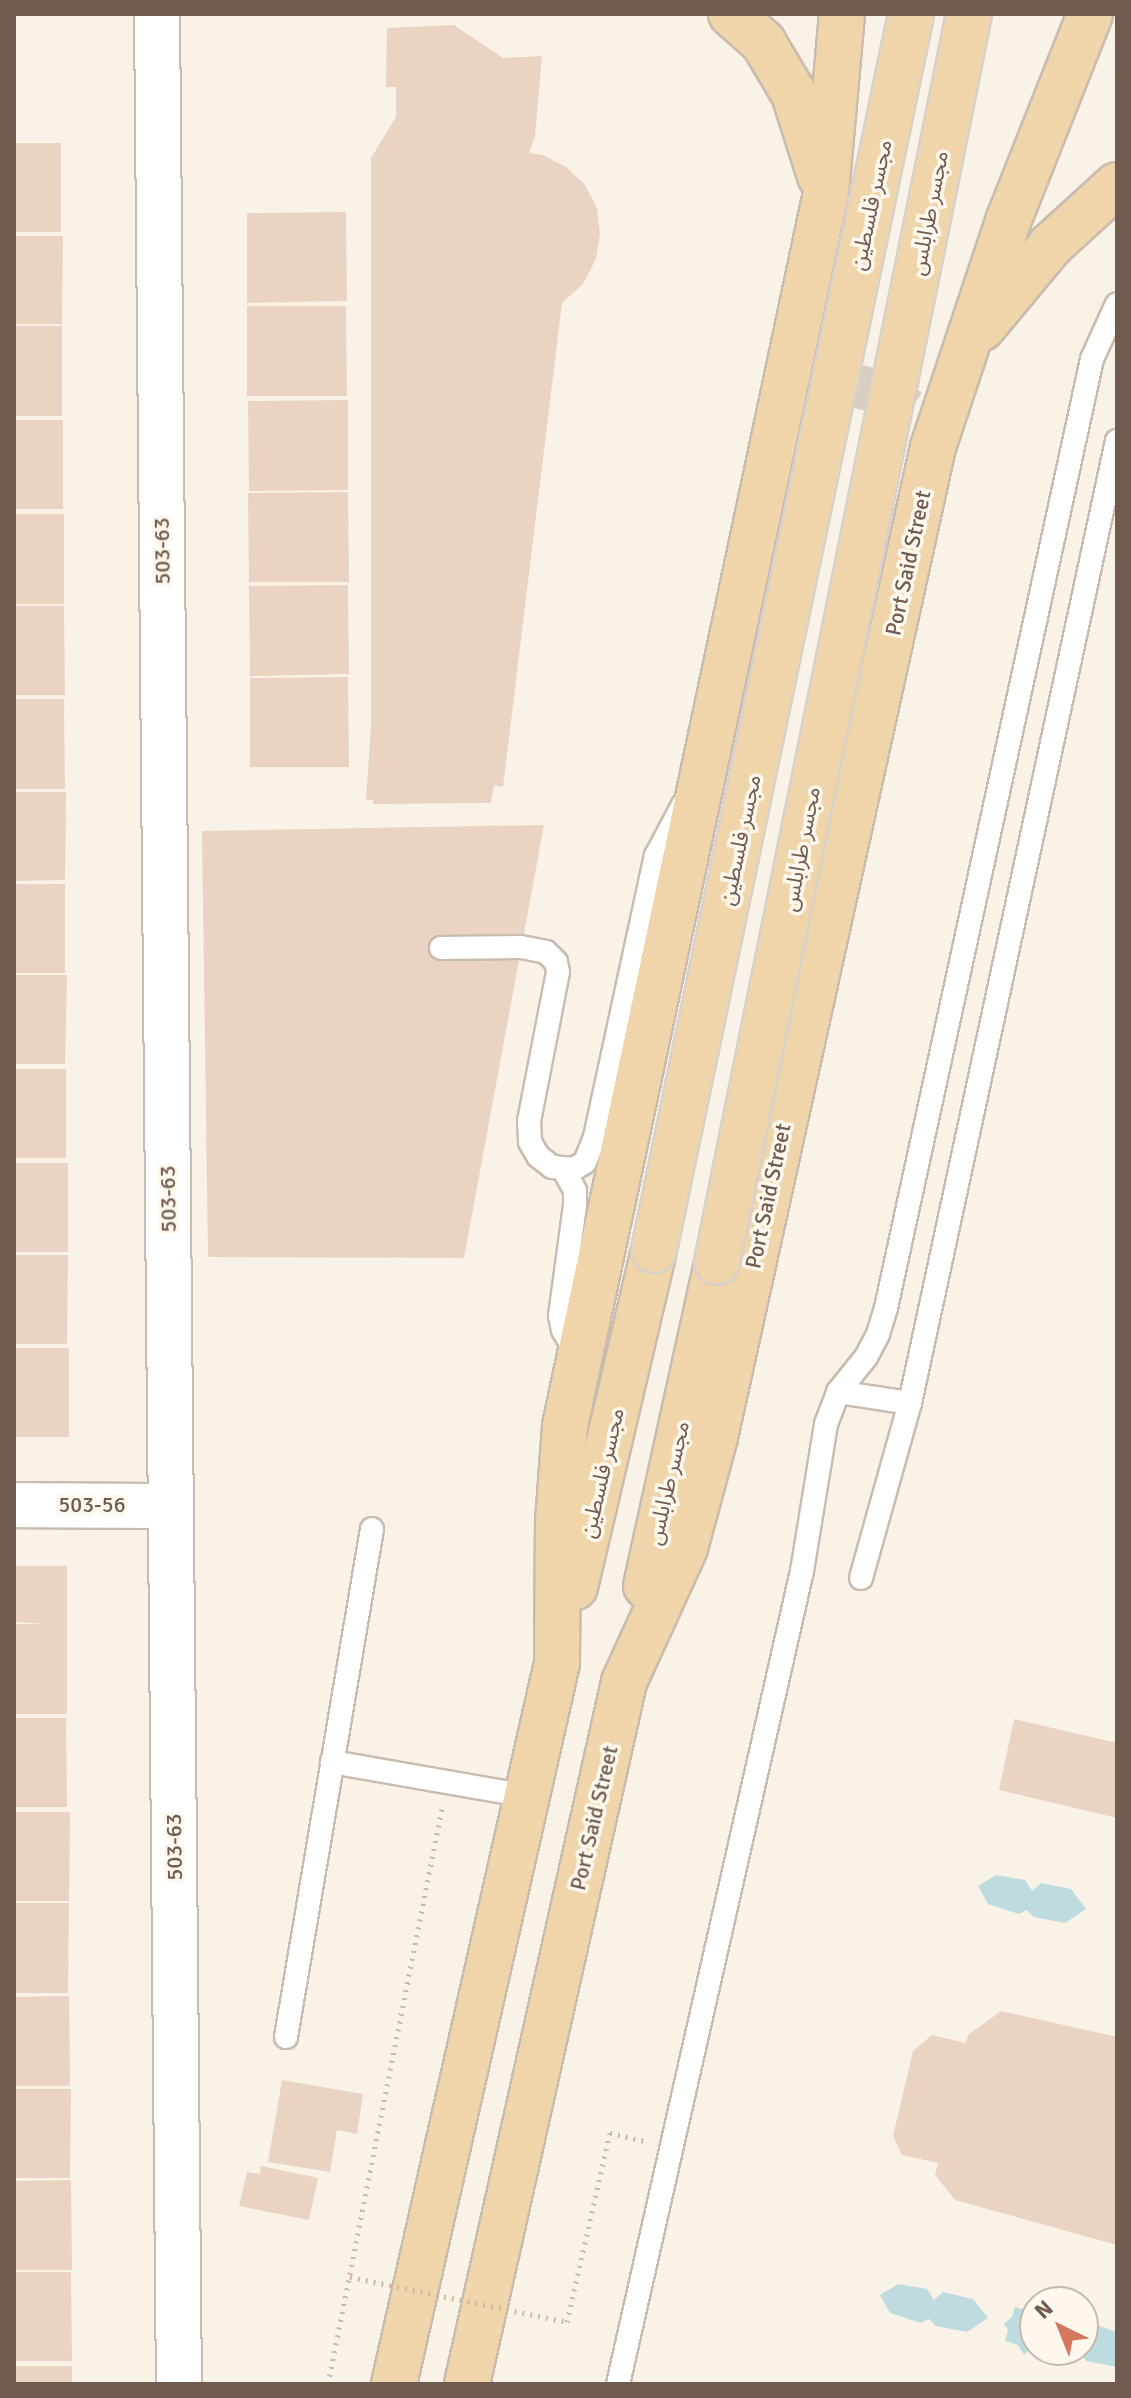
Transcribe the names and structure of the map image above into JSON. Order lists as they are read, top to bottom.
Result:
{
  "streets": {
    "main road": ["مجسر فلسطين", "مجسر طرابلس", "Port Said Street"],
    "street": ["503-63", "503-56"]
  },
  "crossings": [
    ["مجسر طرابلس", "Port Said Street"],
    ["503-63", "503-56"]
  ],
  "north": "top left"
}
